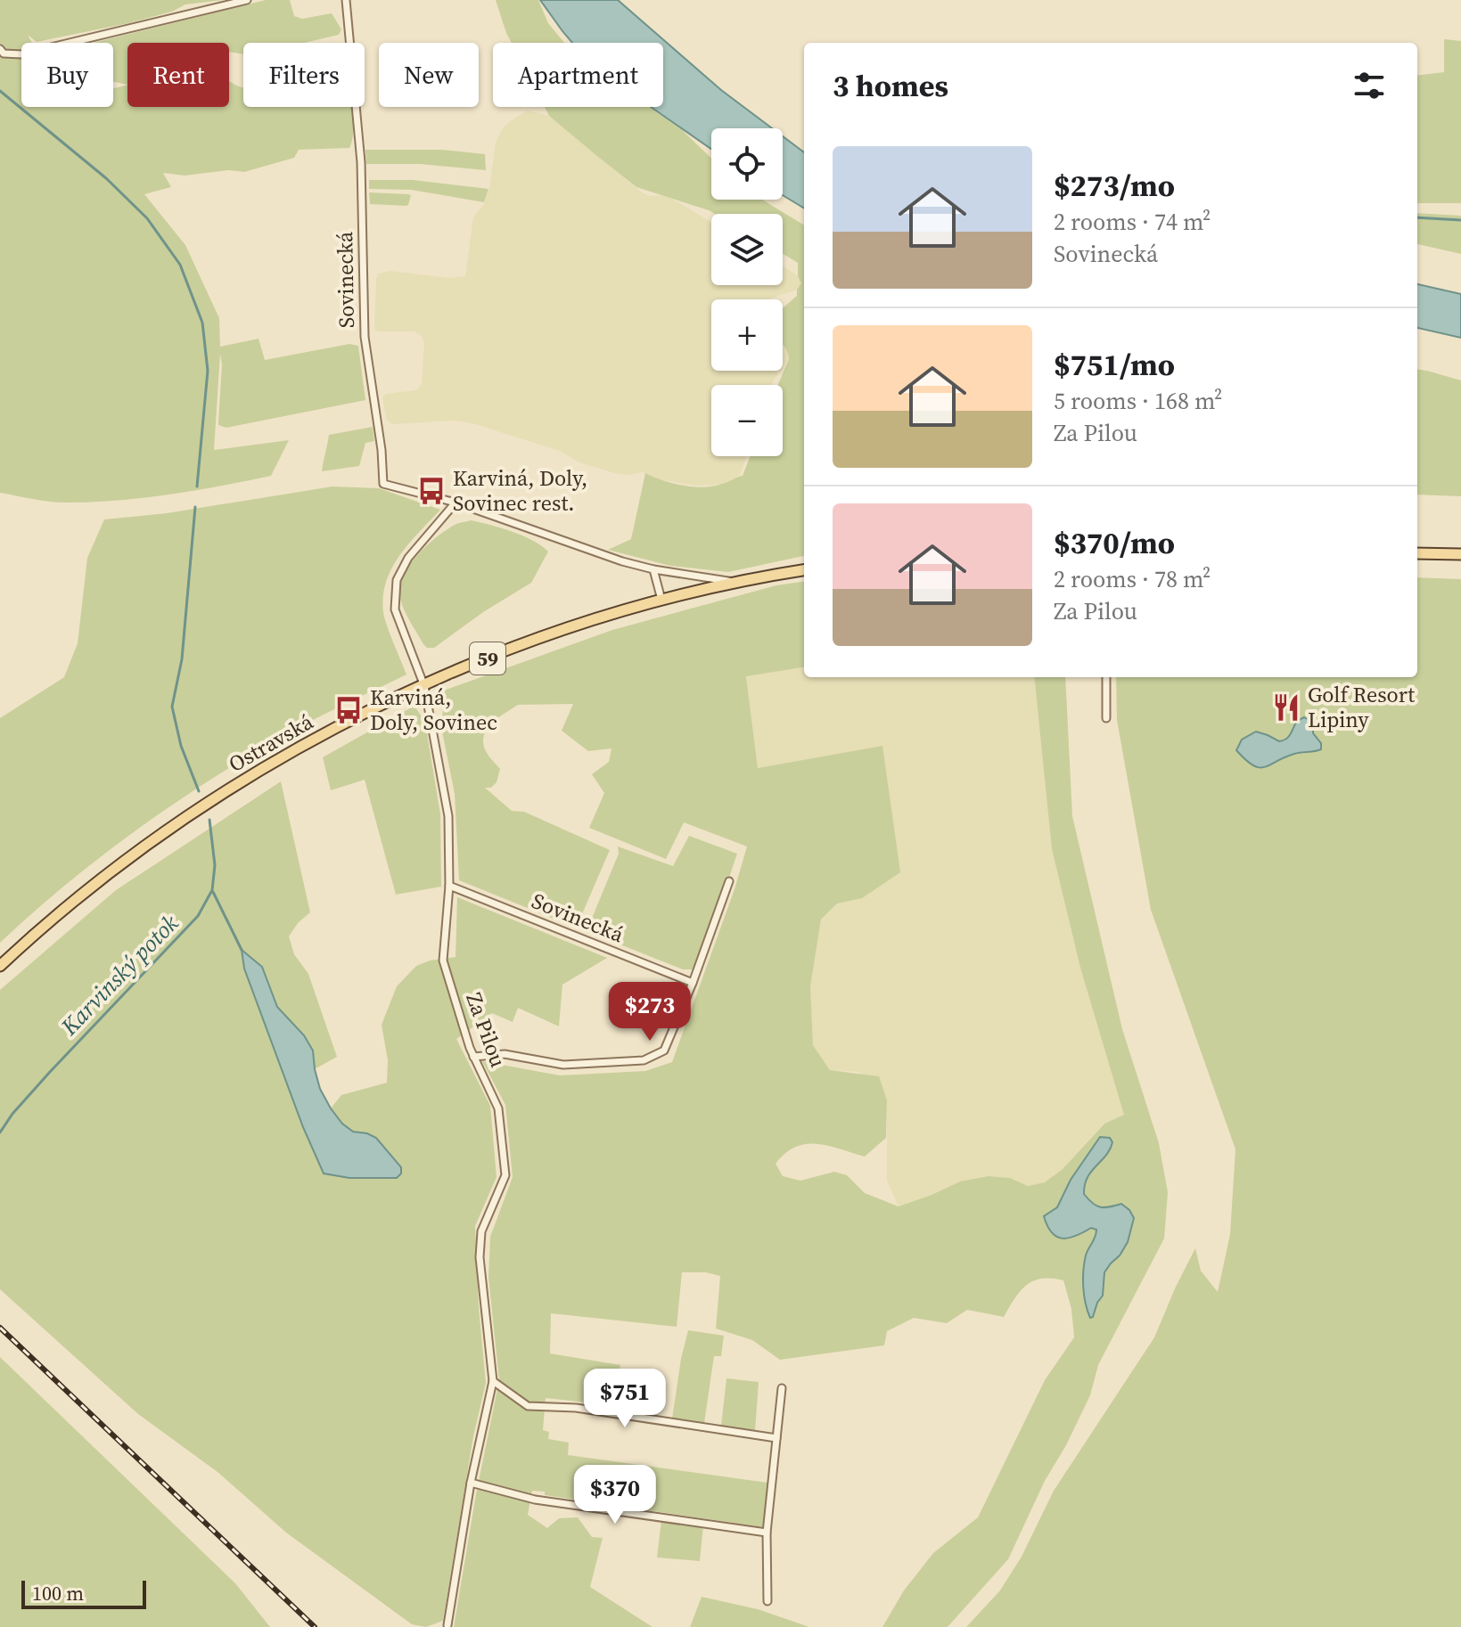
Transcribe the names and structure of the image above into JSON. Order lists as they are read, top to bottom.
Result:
{
  "streets": {
    "main road": ["59", "Ostravská"],
    "street": ["Sovinecká", "Za Pilou"]
  },
  "crossings": [
    ["Sovinecká", "Ostravská"],
    ["Sovinecká", "Za Pilou"],
    ["Ostravská", "Za Pilou"]
  ],
  "water": ["Karvinský potok"],
  "places": {
    "bus stop": ["Karviná, Doly, Sovinec rest.", "Karviná, Doly, Sovinec"],
    "restaurant": ["Golf Resort Lipiny"]
  },
  "scale_bar": "100 m",
  "page": {
    "chip": [
      "Buy",
      "Rent",
      "Filters",
      "New",
      "Apartment"
    ],
    "heading": "3 homes",
    "map_buttons": ["+", "−"],
    "list": [
      {
        "name": "$273/mo",
        "note": "2 rooms · 74 m² · Sovinecká"
      },
      {
        "name": "$751/mo",
        "note": "5 rooms · 168 m² · Za Pilou"
      },
      {
        "name": "$370/mo",
        "note": "2 rooms · 78 m² · Za Pilou"
      }
    ],
    "price": ["$273", "$751", "$370"],
    "scale": "100 m"
  }
}
